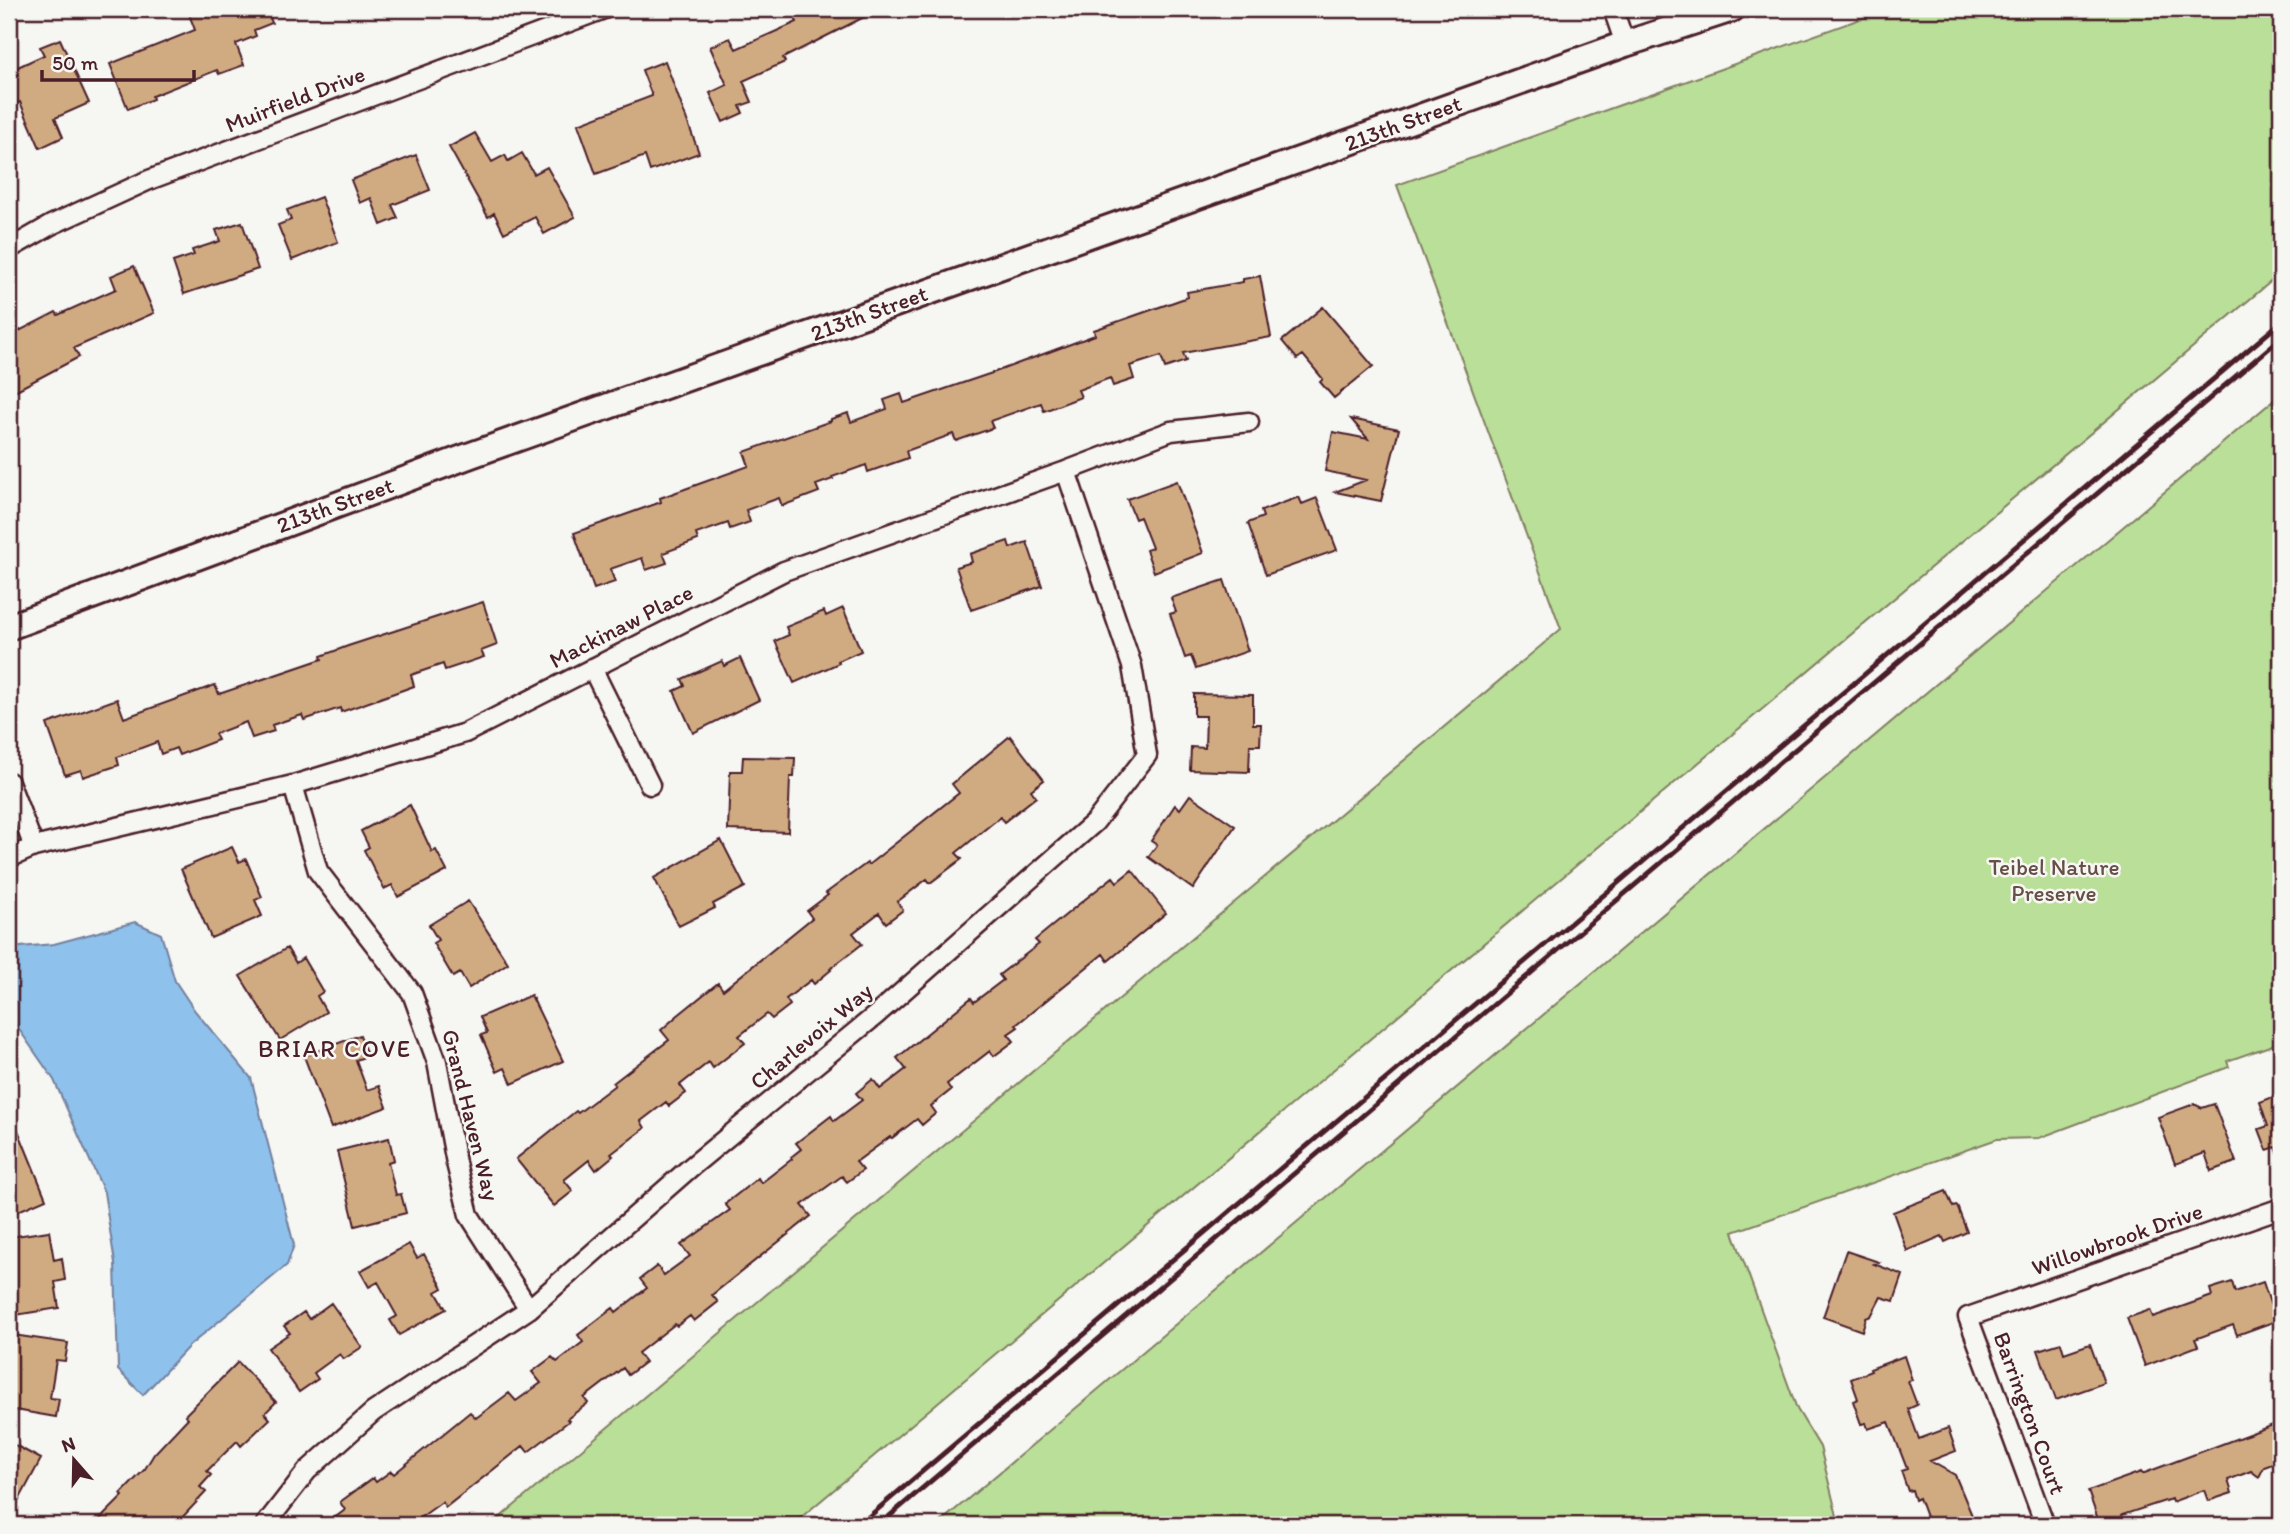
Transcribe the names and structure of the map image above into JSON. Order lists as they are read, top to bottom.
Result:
{
  "streets": {
    "street": [
      "Muirfield Drive",
      "213th Street",
      "Mackinaw Place",
      "Charlevoix Way",
      "Grand Haven Way",
      "Willowbrook Drive",
      "Barrington Court"
    ]
  },
  "crossings": [
    ["Mackinaw Place", "Charlevoix Way"],
    ["Mackinaw Place", "Grand Haven Way"],
    ["Charlevoix Way", "Grand Haven Way"],
    ["Willowbrook Drive", "Barrington Court"]
  ],
  "districts": ["BRIAR COVE"],
  "parks": ["Teibel Nature Preserve"],
  "scale_bar": "50 m",
  "north": "top"
}
